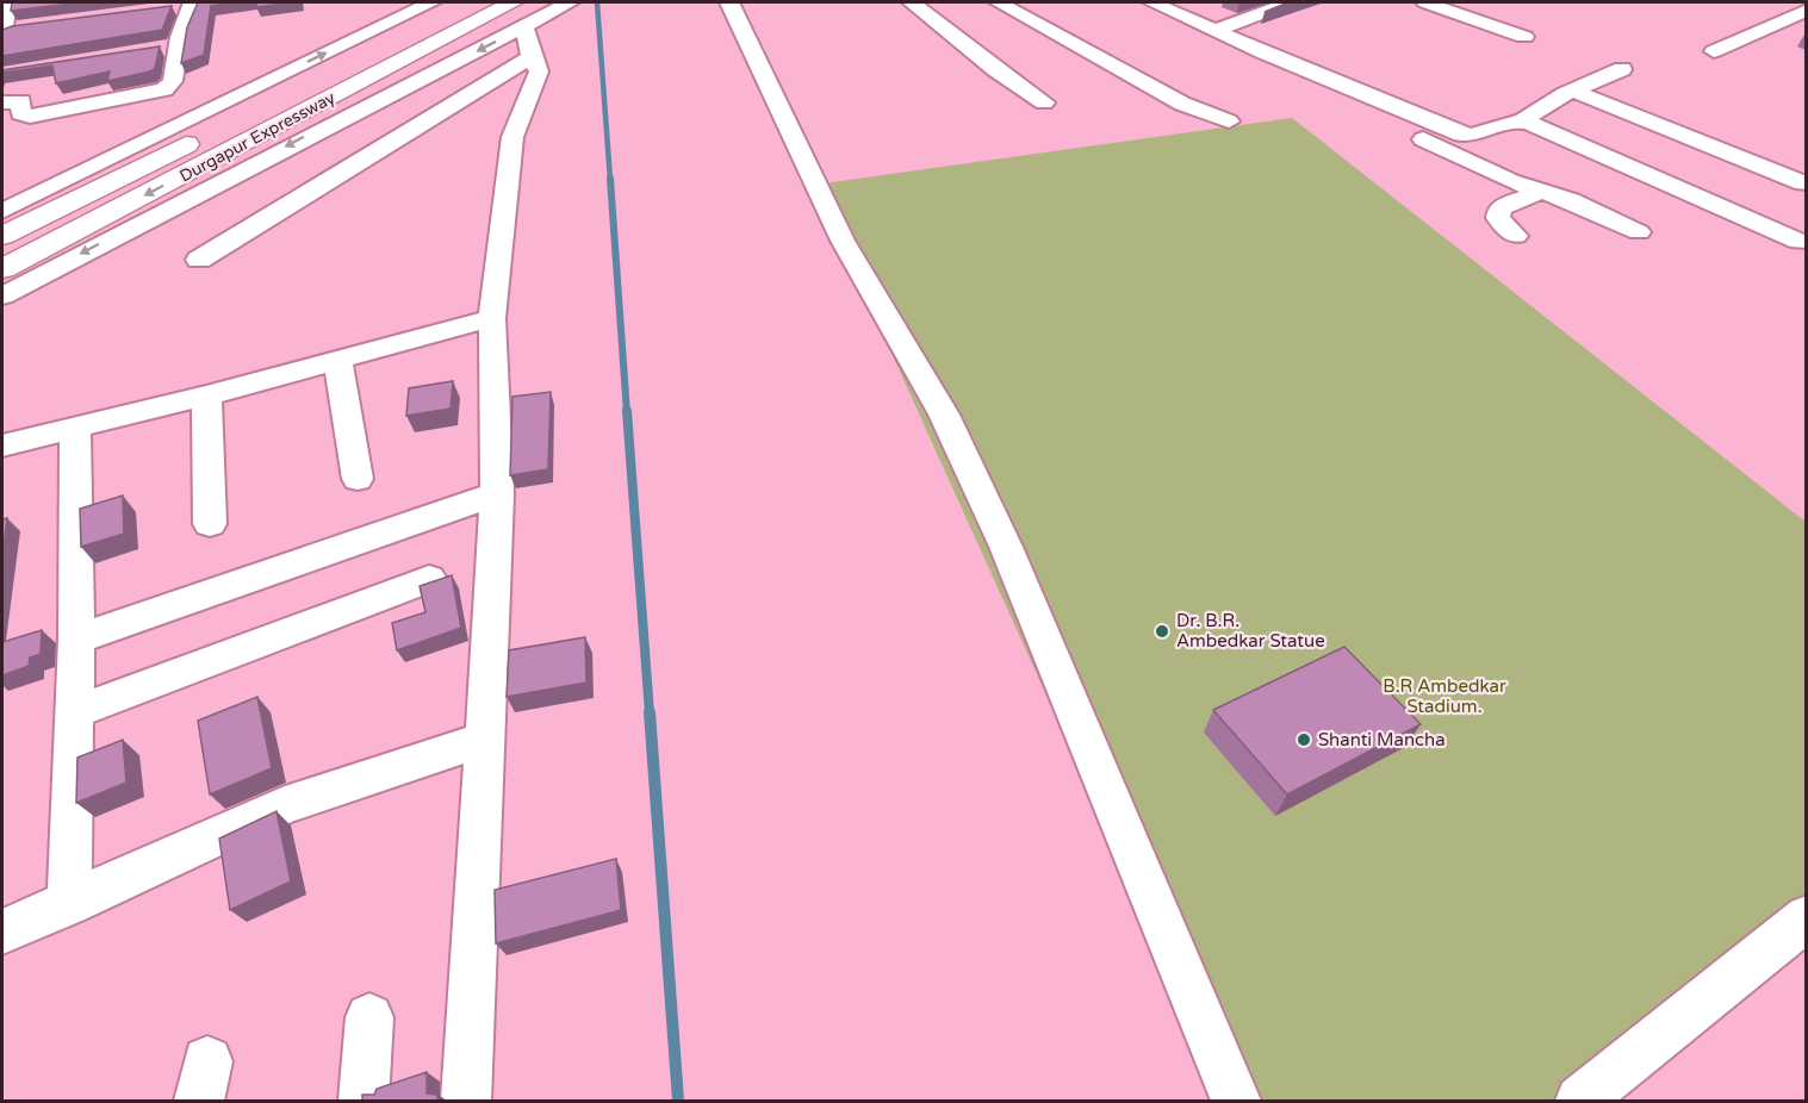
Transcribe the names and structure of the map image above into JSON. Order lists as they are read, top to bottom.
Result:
{
  "streets": {
    "highway": ["Durgapur Expressway"]
  },
  "parks": ["B.R Ambedkar Stadium."],
  "places": ["Dr. B.R. Ambedkar Statue", "Shanti Mancha"]
}
